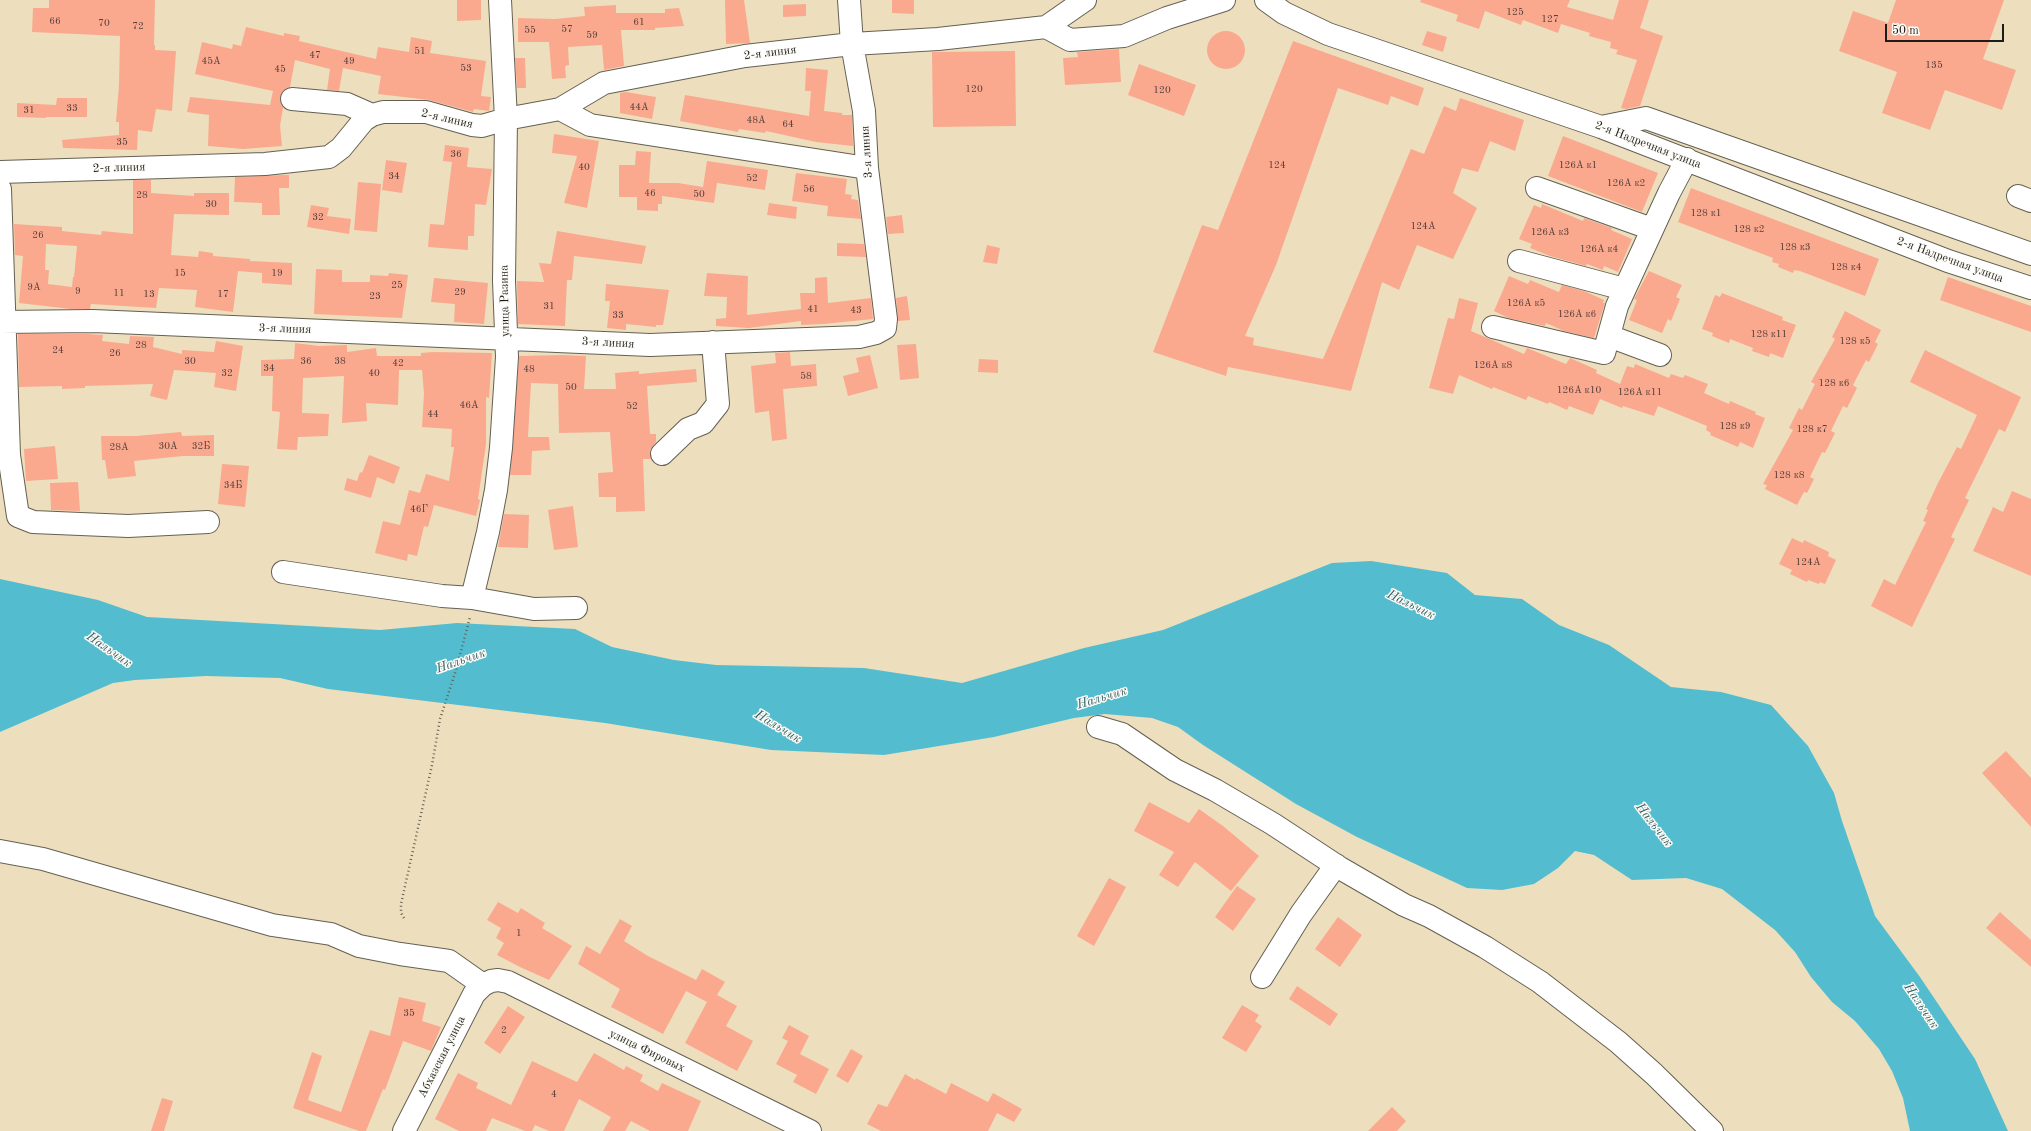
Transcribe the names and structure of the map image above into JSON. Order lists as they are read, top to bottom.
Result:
{
  "streets": {
    "street": [
      "2-я линия",
      "2-я Надречная улица",
      "3-я линия",
      "улица Разина",
      "улица Фировых",
      "Абхазская улица"
    ]
  },
  "crossings": [
    ["2-я линия", "3-я линия"],
    ["2-я линия", "улица Разина"],
    ["3-я линия", "улица Разина"],
    ["улица Фировых", "Абхазская улица"]
  ],
  "water": ["Нальчик"],
  "house_numbers": [
    "125",
    "127",
    "66",
    "61",
    "70",
    "72",
    "57",
    "55",
    "59",
    "51",
    "47",
    "45А",
    "49",
    "135",
    "53",
    "45",
    "120",
    "120",
    "44А",
    "33",
    "31",
    "48А",
    "64",
    "35",
    "36",
    "124",
    "126А к1",
    "40",
    "34",
    "52",
    "126А к2",
    "56",
    "46",
    "50",
    "28",
    "30",
    "128 к1",
    "32",
    "124А",
    "128 к2",
    "126А к3",
    "26",
    "128 к3",
    "126А к4",
    "128 к4",
    "15",
    "19",
    "25",
    "9А",
    "9",
    "29",
    "11",
    "13",
    "17",
    "23",
    "126А к5",
    "31",
    "41",
    "43",
    "126А к6",
    "33",
    "128 к11",
    "128 к5",
    "28",
    "24",
    "26",
    "30",
    "36",
    "38",
    "42",
    "126А к8",
    "34",
    "48",
    "32",
    "40",
    "58",
    "128 к6",
    "50",
    "126А к10",
    "126А к11",
    "46А",
    "52",
    "44",
    "128 к9",
    "128 к7",
    "30А",
    "32Б",
    "28А",
    "128 к8",
    "34Б",
    "46Г",
    "124А",
    "1",
    "35",
    "2",
    "4"
  ],
  "scale_bar": "50 m"
}
